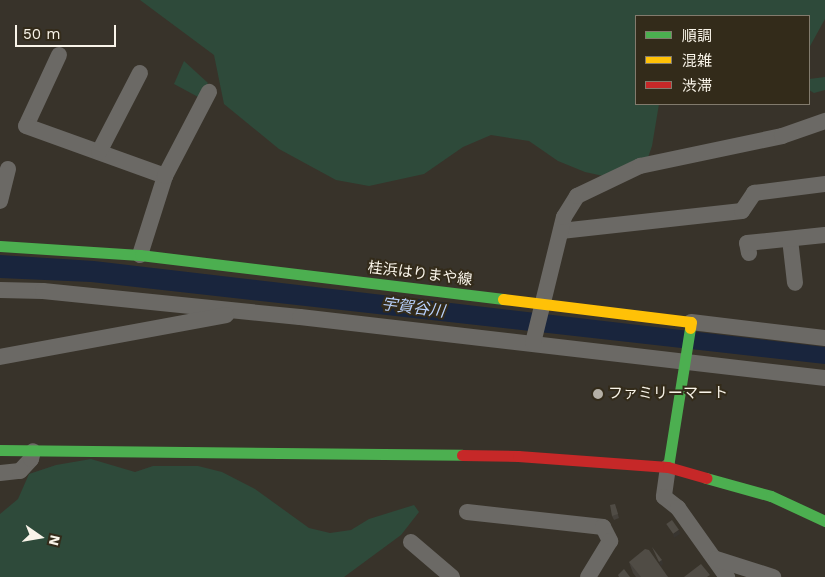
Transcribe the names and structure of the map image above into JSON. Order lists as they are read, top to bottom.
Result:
{
  "streets": {
    "main road": ["桂浜はりまや線"]
  },
  "water": ["宇賀谷川"],
  "places": ["ファミリーマート"],
  "legend": ["順調", "混雑", "渋滞"],
  "scale_bar": "50 m",
  "north": "right"
}
